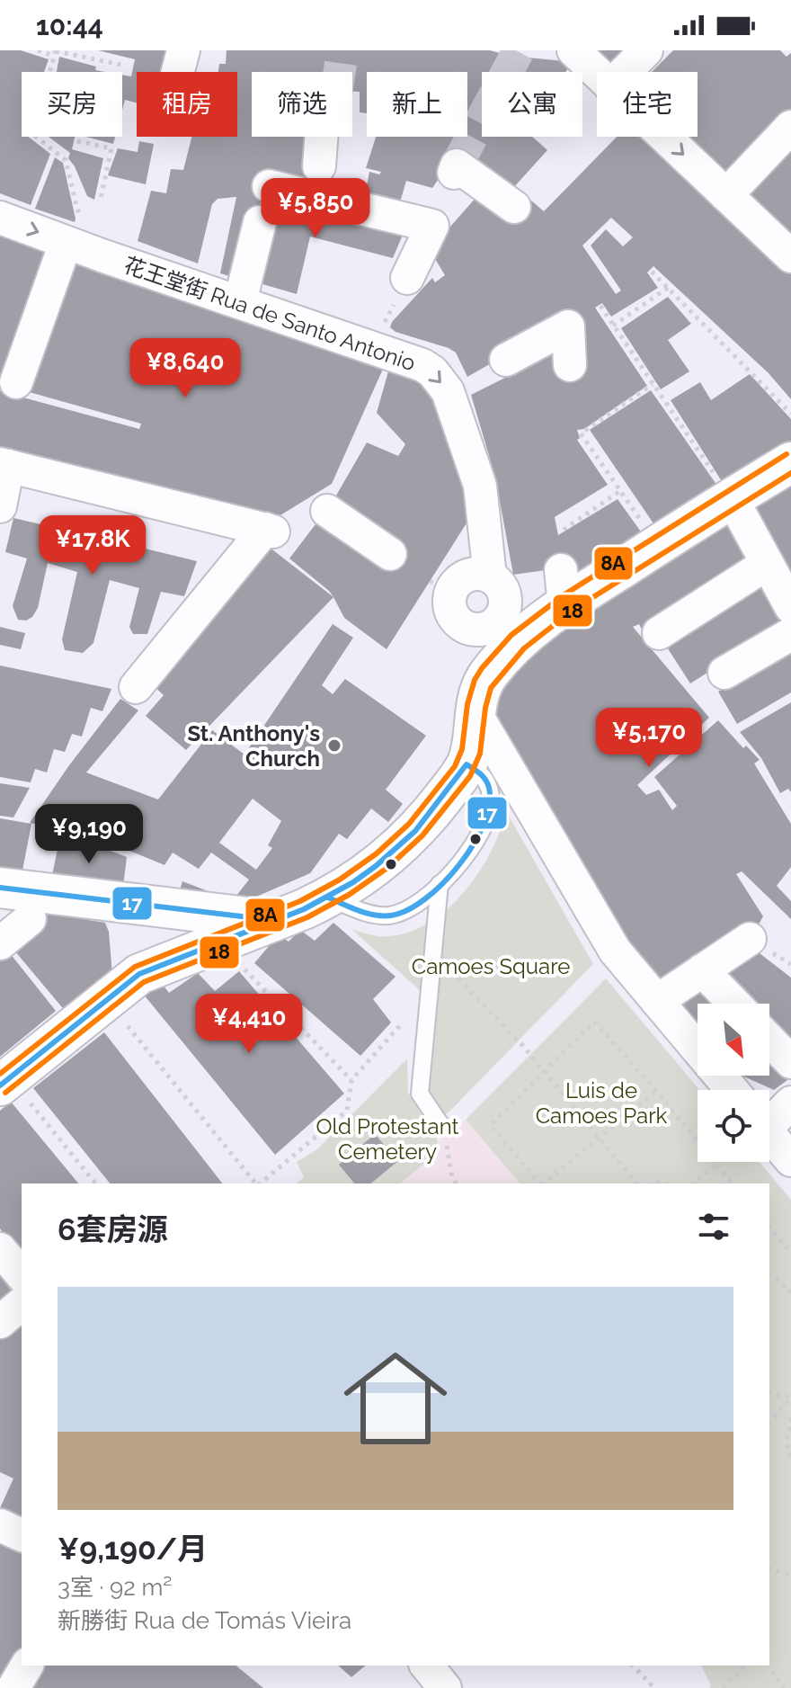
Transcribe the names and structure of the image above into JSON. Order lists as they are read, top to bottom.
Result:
{
  "streets": {
    "street": ["花王堂街 Rua de Santo Antonio"]
  },
  "parks": ["Camoes Square", "Luis de Camoes Park", "Old Protestant Cemetery"],
  "places": ["St. Anthony's Church"],
  "lines": ["transit line 8A", "transit line 18", "transit line 17"],
  "north": "bottom right",
  "page": {
    "status": "10:44",
    "chip": [
      "买房",
      "租房",
      "筛选",
      "新上",
      "公寓",
      "住宅"
    ],
    "price": [
      "¥5,850",
      "¥8,640",
      "¥17.8K",
      "¥5,170",
      "¥9,190",
      "¥4,410"
    ],
    "heading": "6套房源",
    "list": [
      {
        "name": "¥9,190/月",
        "note": "3室 · 92 m² · 新勝街 Rua de Tomás Vieira"
      }
    ]
  }
}
